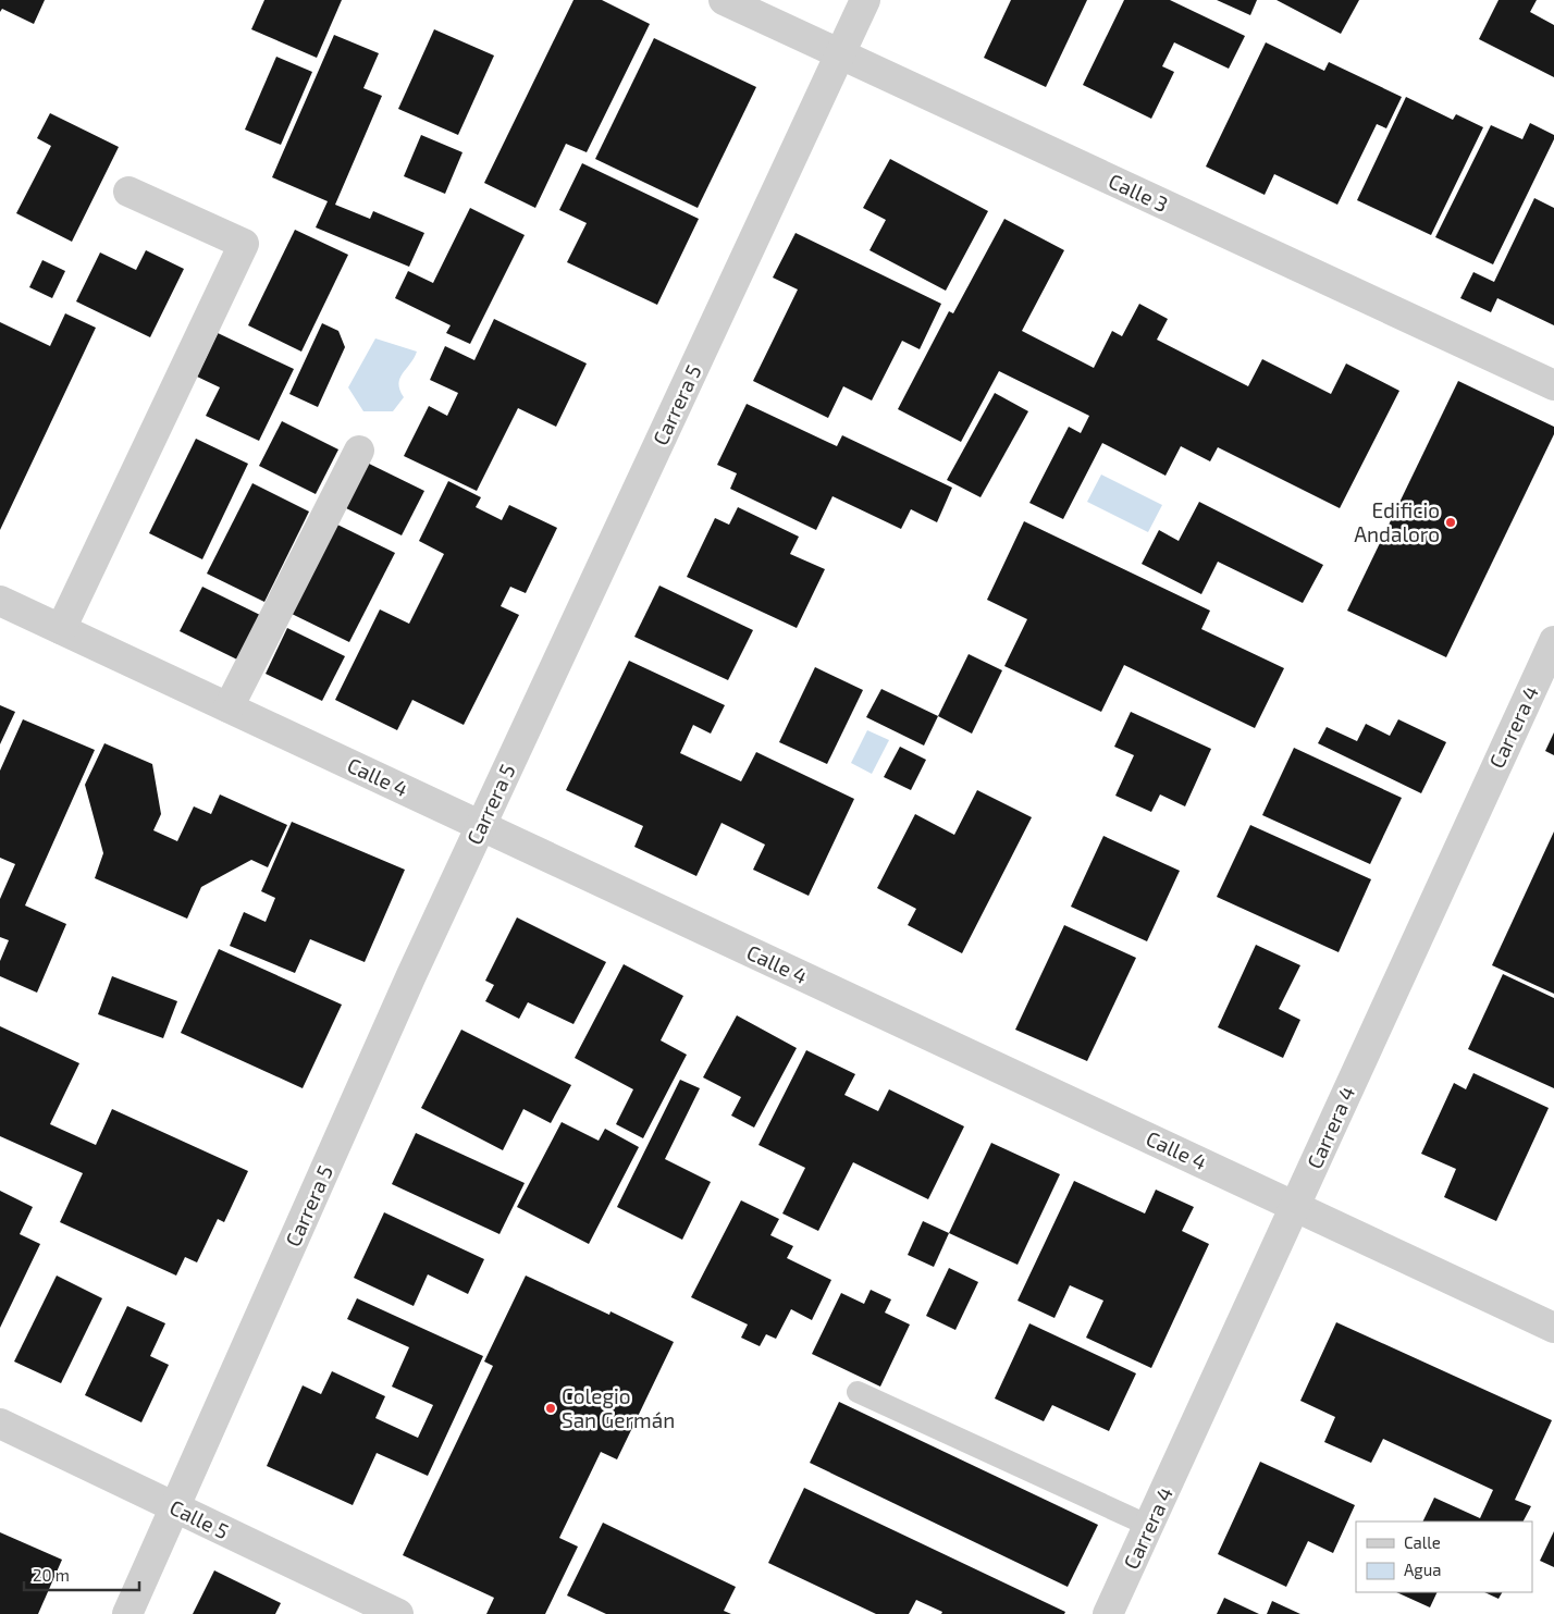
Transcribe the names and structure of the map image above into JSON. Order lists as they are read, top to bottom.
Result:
{
  "streets": {
    "street": [
      "Calle 3",
      "Carrera 5",
      "Carrera 4",
      "Calle 4",
      "Calle 5"
    ]
  },
  "crossings": [
    ["Calle 3", "Carrera 5"],
    ["Carrera 5", "Calle 4"],
    ["Carrera 5", "Calle 5"],
    ["Carrera 4", "Calle 4"]
  ],
  "places": ["Edificio Andaloro", "Colegio San Germán"],
  "legend": ["Calle", "Agua"],
  "scale_bar": "20 m"
}
